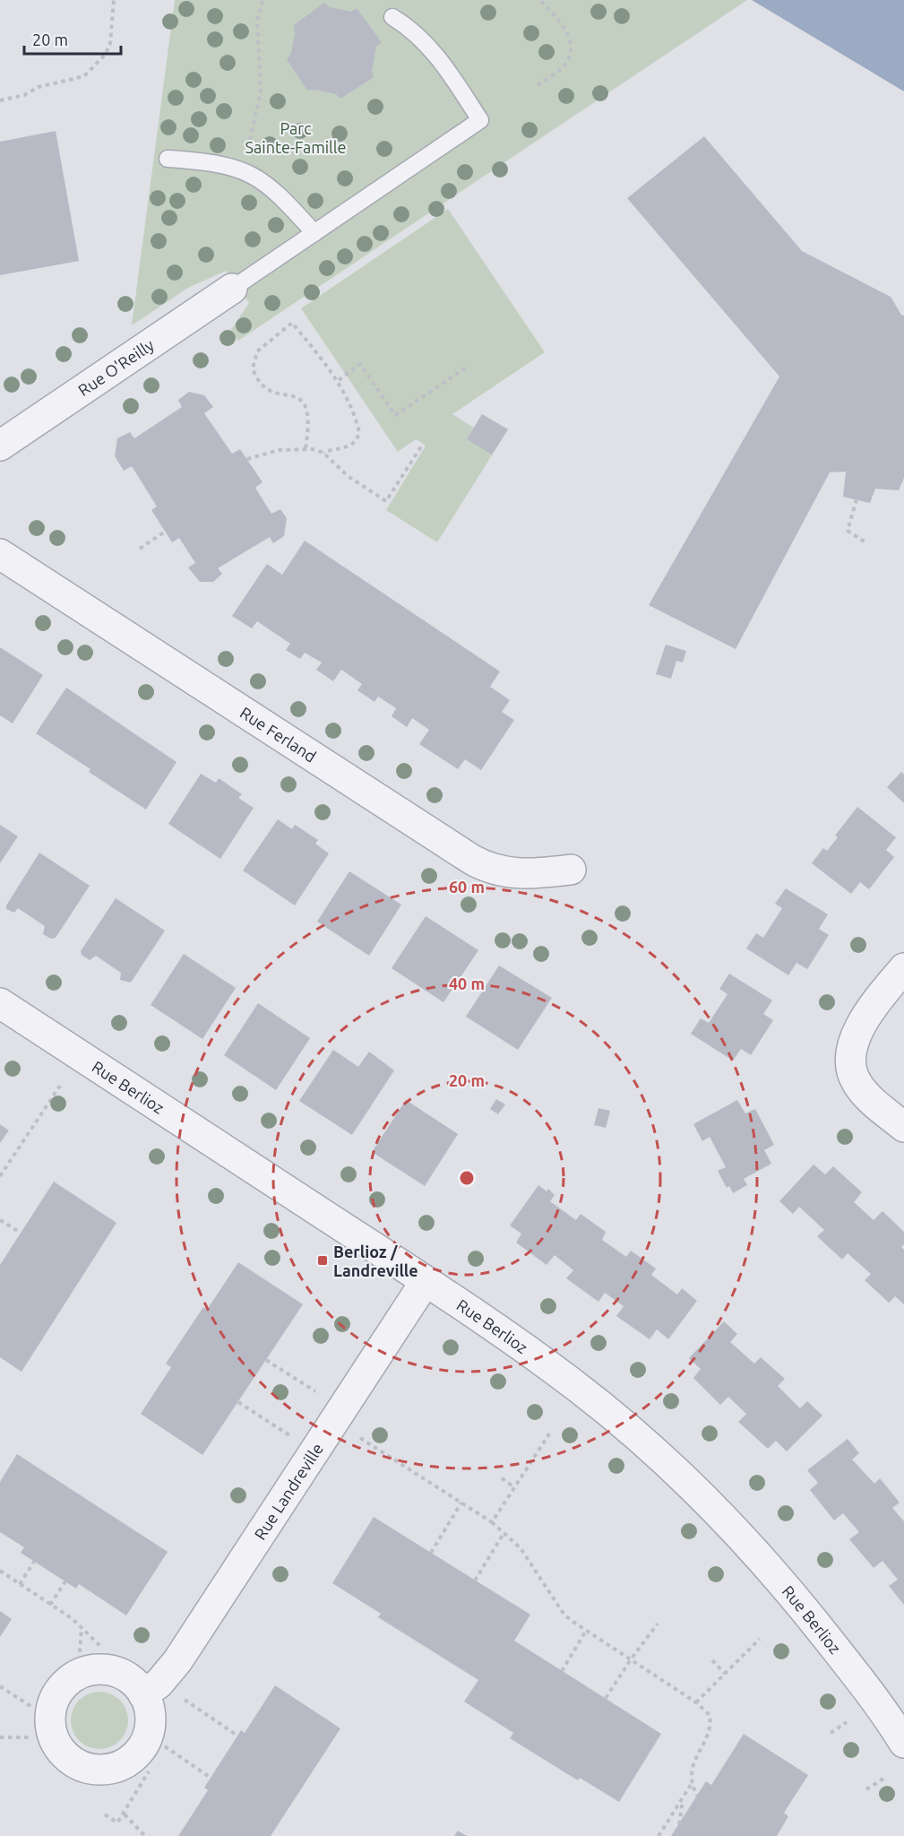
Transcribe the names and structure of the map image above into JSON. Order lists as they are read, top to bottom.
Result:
{
  "streets": {
    "street": [
      "Rue O'Reilly",
      "Rue Ferland",
      "Rue Berlioz",
      "Rue Landreville"
    ]
  },
  "crossings": [
    ["Rue Berlioz", "Rue Landreville"]
  ],
  "parks": ["Parc Sainte-Famille"],
  "places": {
    "transit": ["Berlioz / Landreville"]
  },
  "scale_bar": "20 m",
  "rings": ["60 m", "40 m", "20 m"]
}
